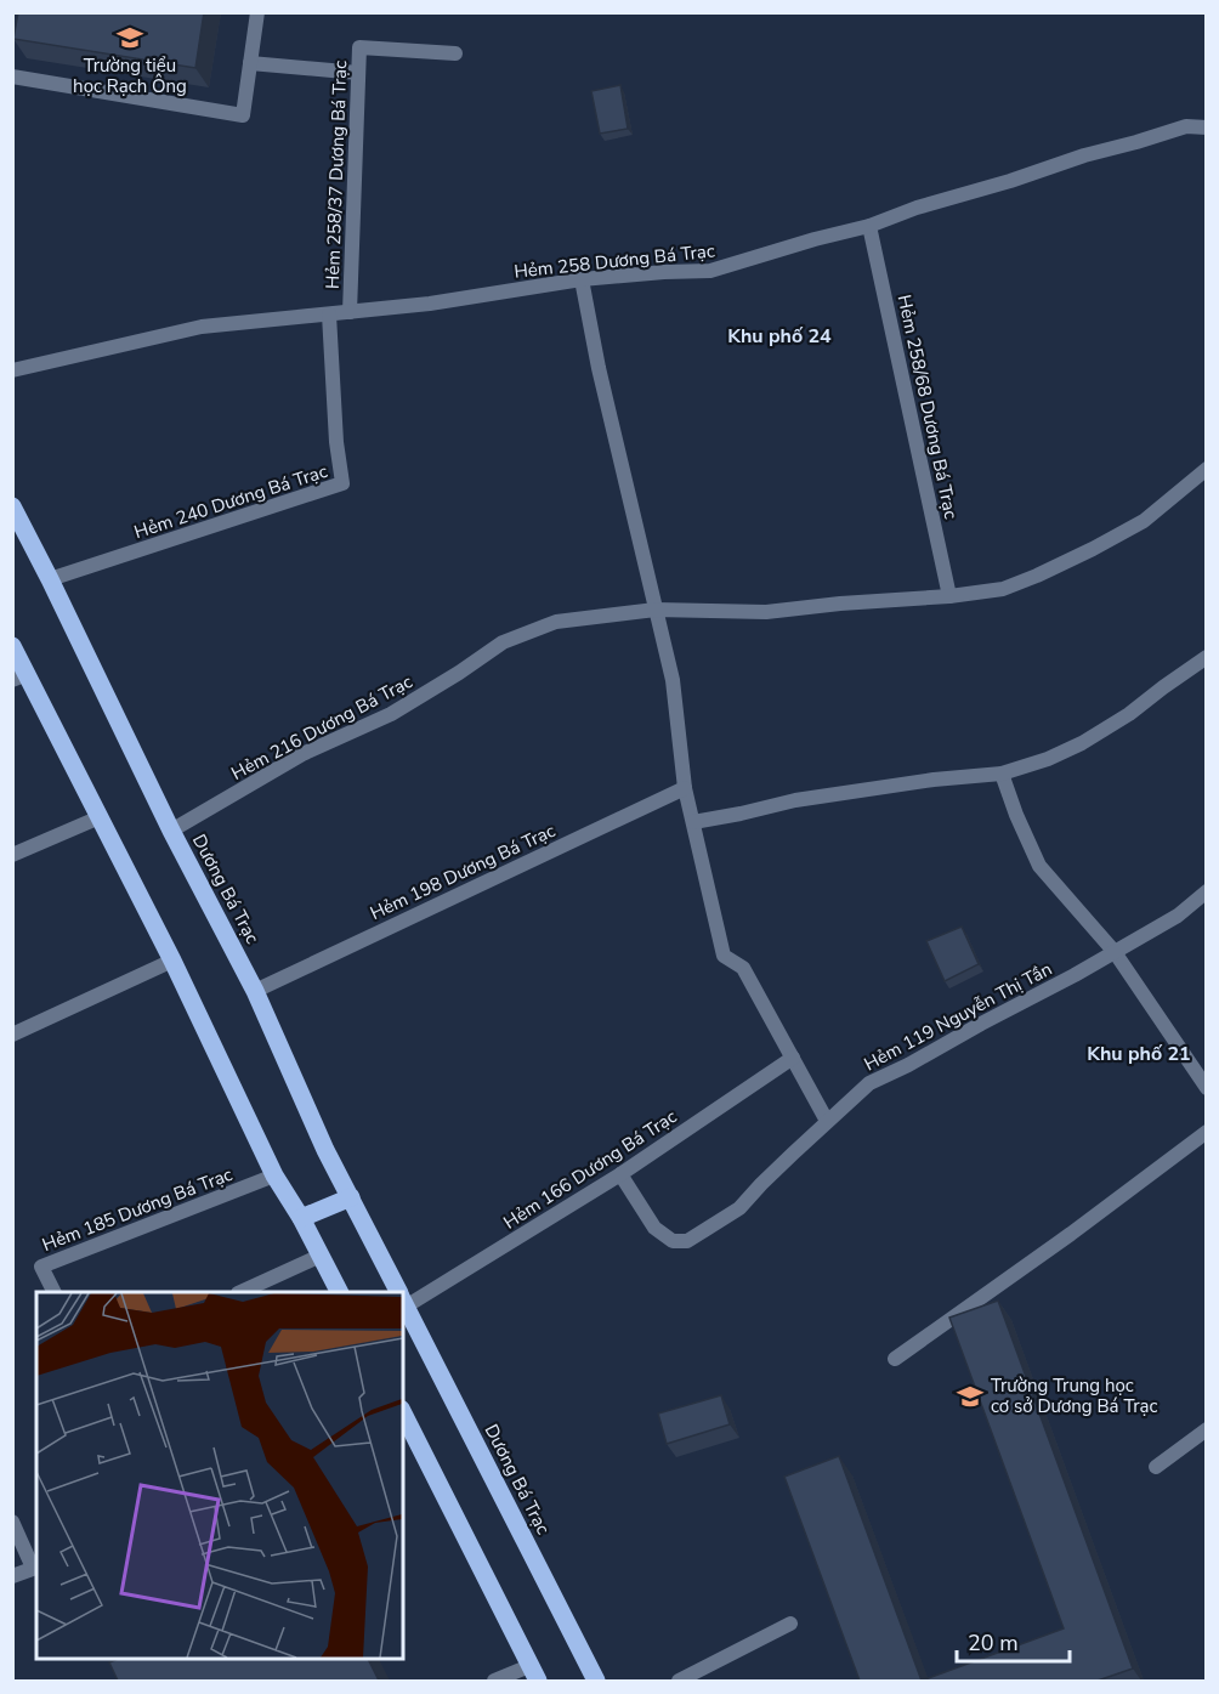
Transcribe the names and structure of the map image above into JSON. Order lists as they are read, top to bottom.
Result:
{
  "streets": {
    "main road": ["Dương Bá Trạc"],
    "street": [
      "Hẻm 258/37 Dương Bá Trạc",
      "Hẻm 258 Dương Bá Trạc",
      "Hẻm 258/68 Dương Bá Trạc",
      "Hẻm 240 Dương Bá Trạc",
      "Hẻm 216 Dương Bá Trạc",
      "Hẻm 198 Dương Bá Trạc",
      "Hẻm 119 Nguyễn Thị Tần",
      "Hẻm 166 Dương Bá Trạc",
      "Hẻm 185 Dương Bá Trạc"
    ]
  },
  "crossings": [
    ["Hẻm 258/37 Dương Bá Trạc", "Hẻm 258 Dương Bá Trạc"],
    ["Hẻm 258 Dương Bá Trạc", "Hẻm 258/68 Dương Bá Trạc"],
    ["Hẻm 258 Dương Bá Trạc", "Hẻm 240 Dương Bá Trạc"],
    ["Hẻm 258/68 Dương Bá Trạc", "Hẻm 216 Dương Bá Trạc"],
    ["Hẻm 240 Dương Bá Trạc", "Dương Bá Trạc"],
    ["Hẻm 216 Dương Bá Trạc", "Dương Bá Trạc"],
    ["Hẻm 198 Dương Bá Trạc", "Dương Bá Trạc"],
    ["Hẻm 119 Nguyễn Thị Tần", "Hẻm 166 Dương Bá Trạc"]
  ],
  "districts": ["Khu phố 24", "Khu phố 21"],
  "places": {
    "school or university": ["Trường tiểu học Rạch Ông", "Trường Trung học cơ sở Dương Bá Trạc"]
  },
  "scale_bar": "20 m"
}
